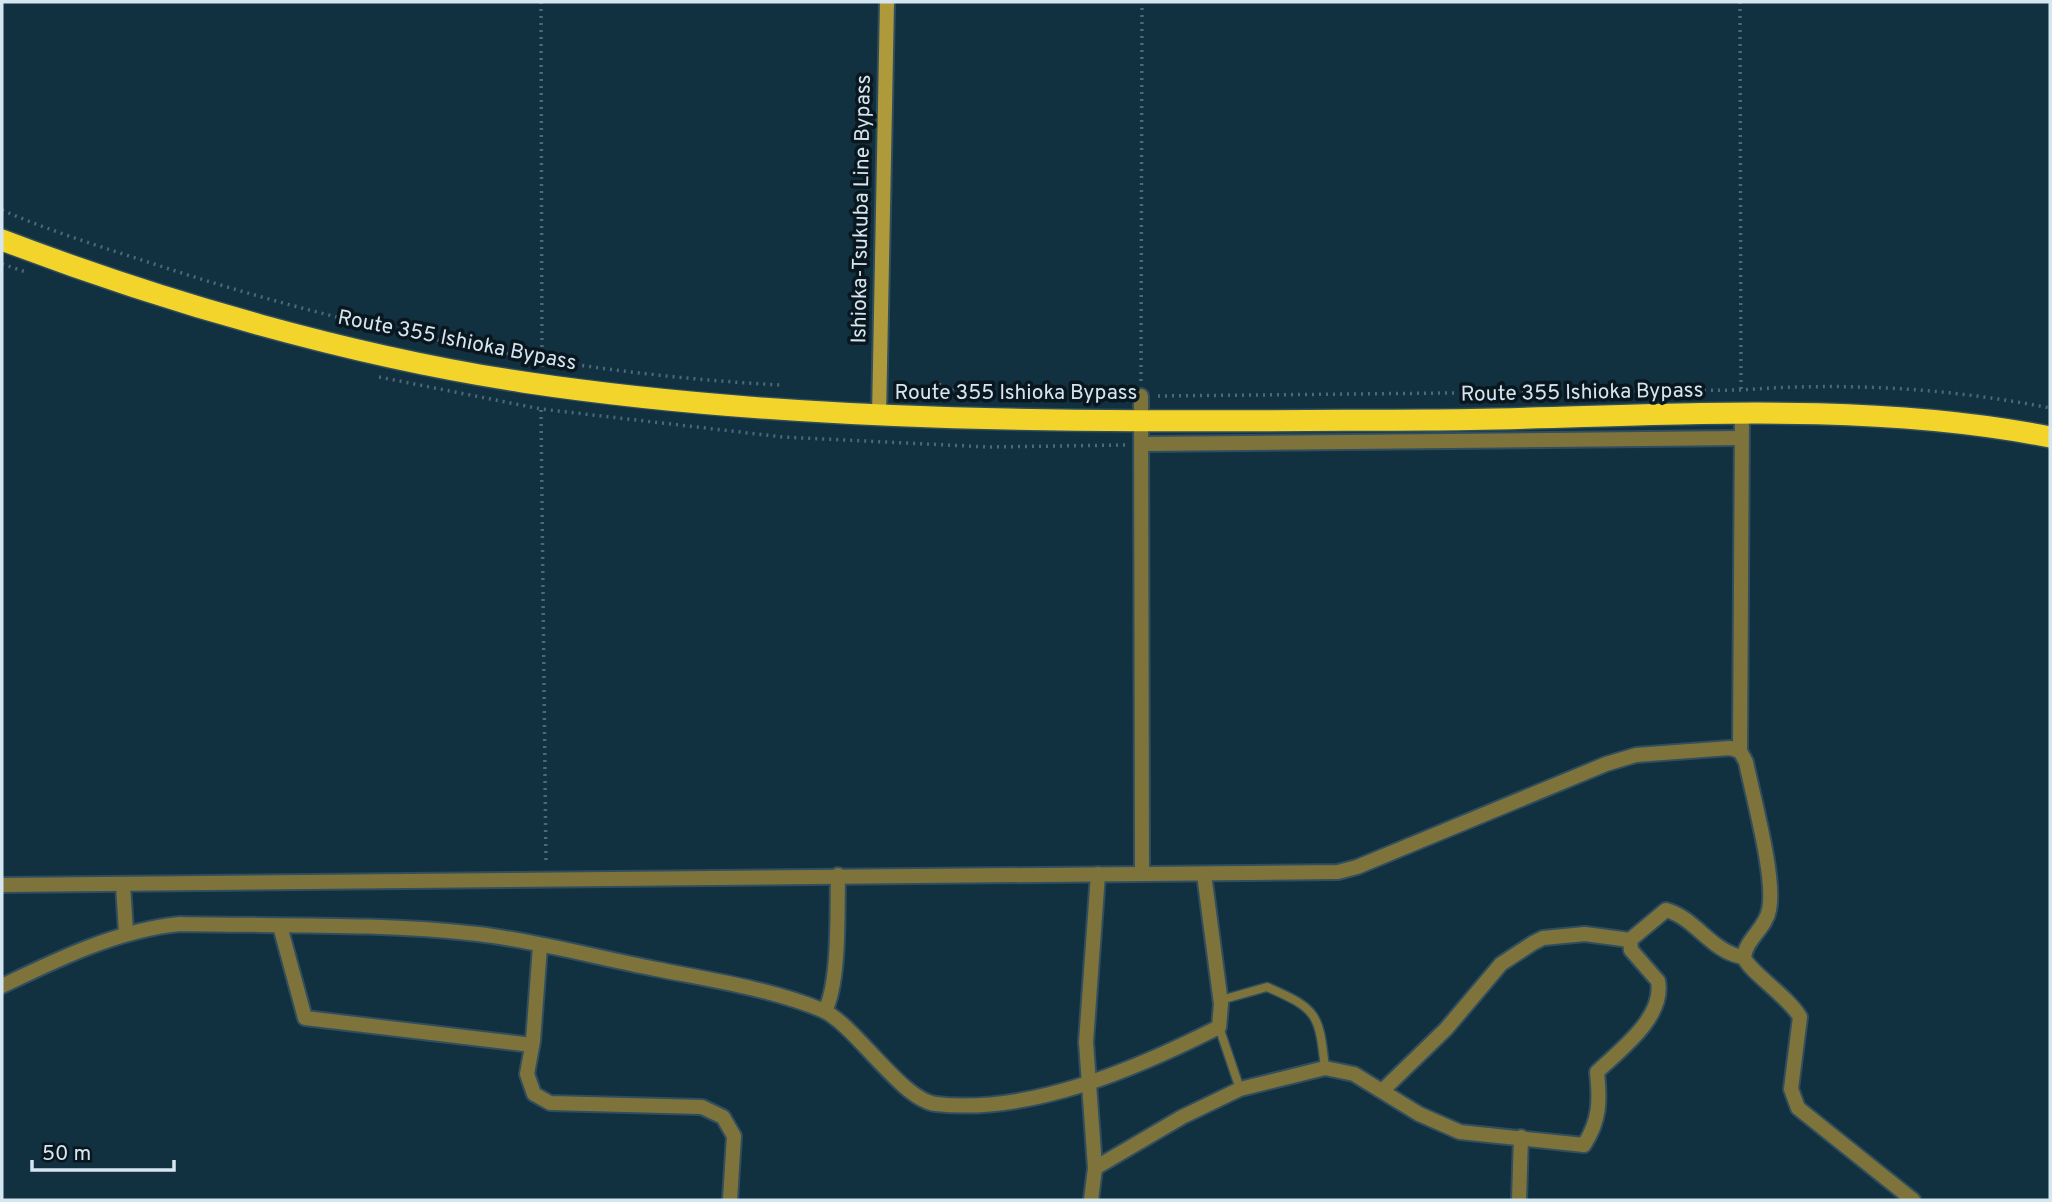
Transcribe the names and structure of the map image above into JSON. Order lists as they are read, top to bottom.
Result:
{
  "streets": {
    "highway": ["Route 355 Ishioka Bypass"],
    "main road": ["Ishioka-Tsukuba Line Bypass"]
  },
  "crossings": [
    ["Ishioka-Tsukuba Line Bypass", "Route 355 Ishioka Bypass"]
  ],
  "scale_bar": "50 m"
}
